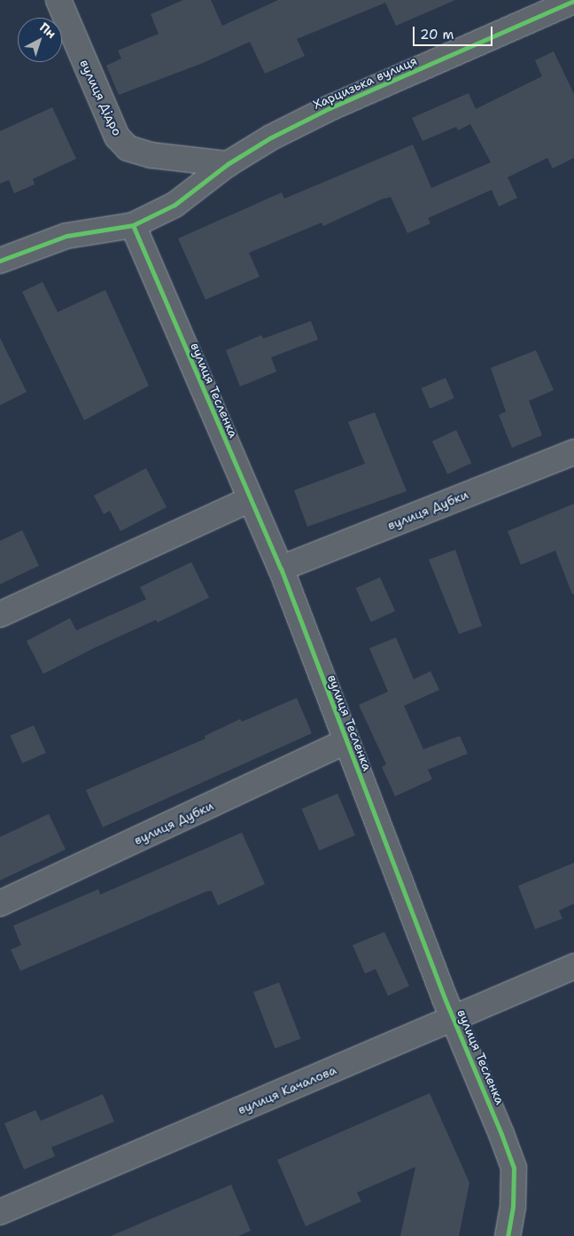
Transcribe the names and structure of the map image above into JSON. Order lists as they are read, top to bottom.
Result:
{
  "streets": {
    "street": [
      "Харцизька вулиця",
      "вулиця Дідро",
      "вулиця Тесленка",
      "вулиця Дубки",
      "вулиця Качалова"
    ]
  },
  "crossings": [
    ["Харцизька вулиця", "вулиця Дідро"],
    ["Харцизька вулиця", "вулиця Тесленка"],
    ["вулиця Тесленка", "вулиця Дубки"],
    ["вулиця Тесленка", "вулиця Качалова"]
  ],
  "scale_bar": "20 m",
  "north": "top right"
}
